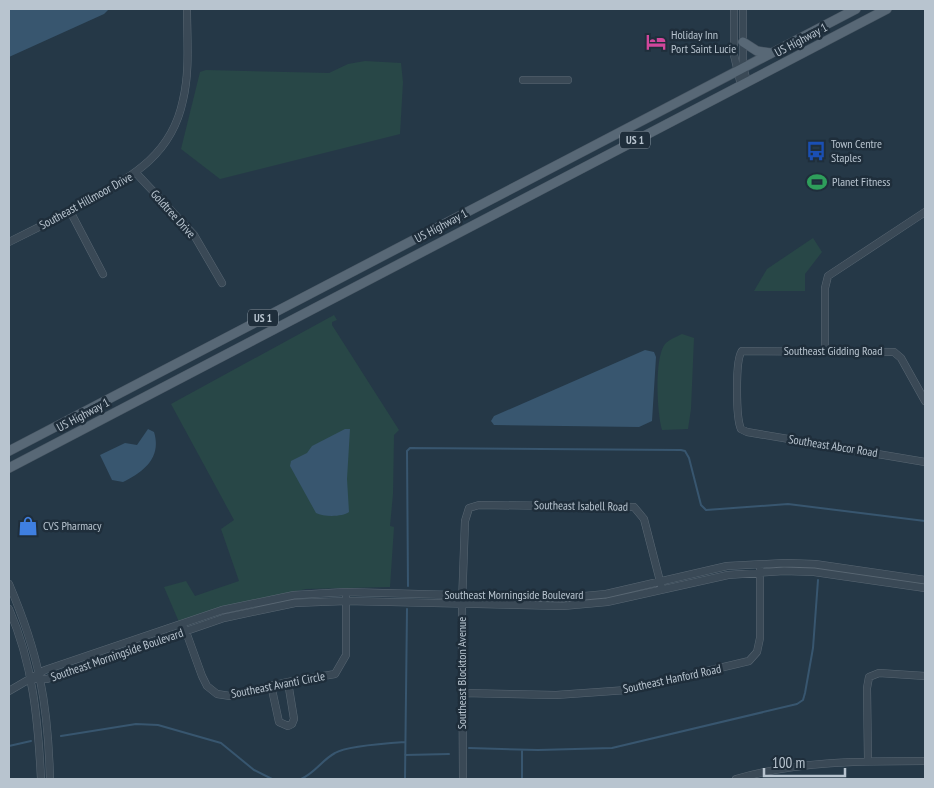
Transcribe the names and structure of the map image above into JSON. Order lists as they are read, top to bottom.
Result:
{
  "streets": {
    "main road": ["US Highway 1", "US 1"],
    "street": [
      "Southeast Hillmoor Drive",
      "Goldtree Drive",
      "Southeast Gidding Road",
      "Southeast Abcor Road",
      "Southeast Isabell Road",
      "Southeast Morningside Boulevard",
      "Southeast Blockton Avenue",
      "Southeast Hanford Road",
      "Southeast Avanti Circle"
    ]
  },
  "crossings": [
    ["Southeast Hillmoor Drive", "Goldtree Drive"],
    ["Southeast Gidding Road", "Southeast Abcor Road"],
    ["Southeast Isabell Road", "Southeast Morningside Boulevard"],
    ["Southeast Isabell Road", "Southeast Blockton Avenue"],
    ["Southeast Morningside Boulevard", "Southeast Blockton Avenue"],
    ["Southeast Morningside Boulevard", "Southeast Hanford Road"],
    ["Southeast Morningside Boulevard", "Southeast Avanti Circle"],
    ["Southeast Blockton Avenue", "Southeast Hanford Road"]
  ],
  "places": {
    "hotel": ["Holiday Inn Port Saint Lucie"],
    "bus stop": ["Town Centre Staples"],
    "sports": ["Planet Fitness"],
    "shop": ["CVS Pharmacy"]
  },
  "scale_bar": "100 m"
}
